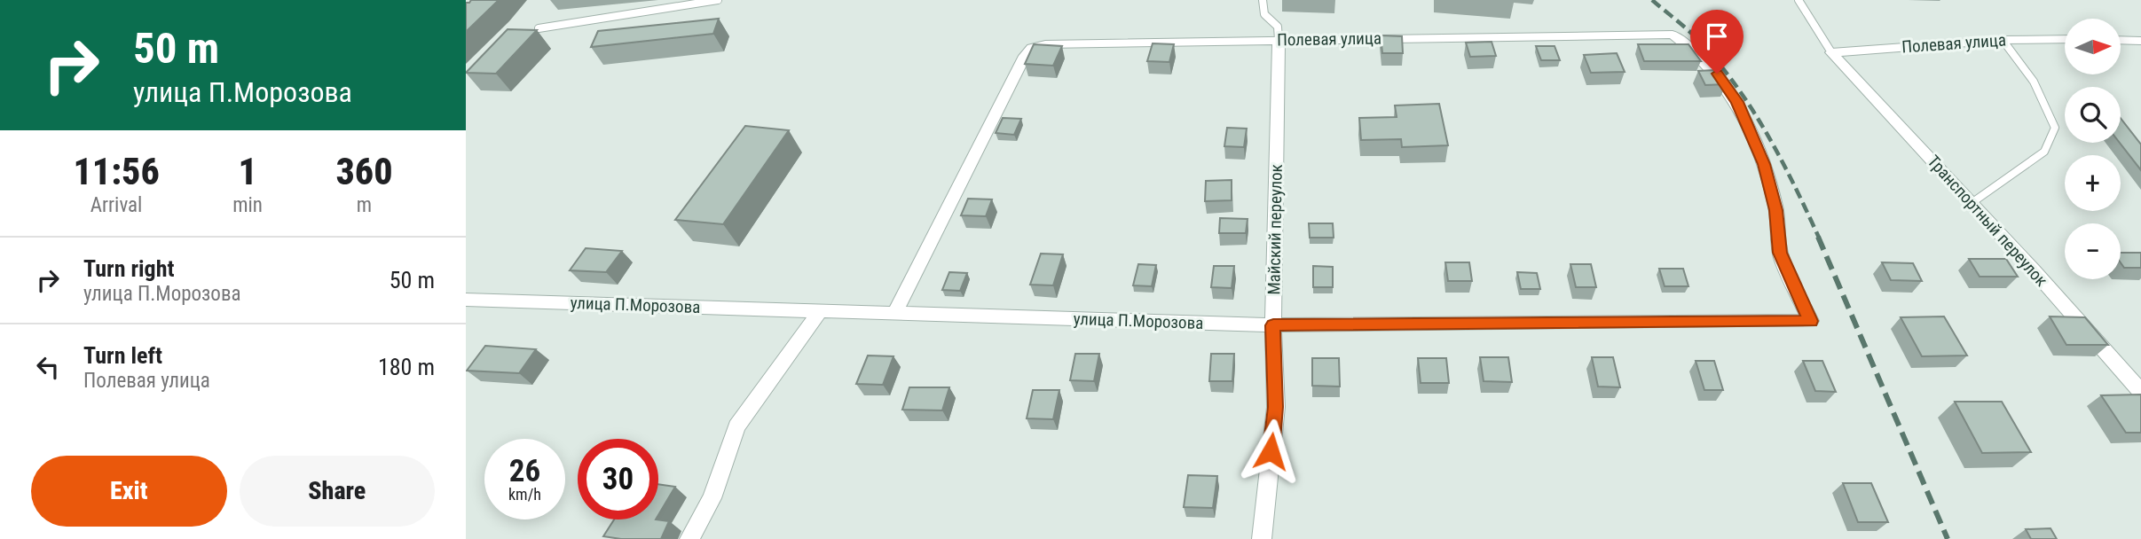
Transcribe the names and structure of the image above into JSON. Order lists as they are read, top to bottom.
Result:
{
  "streets": {
    "street": [
      "Полевая улица",
      "Транспортный переулок",
      "Майский переулок",
      "улица П.Морозова"
    ]
  },
  "crossings": [
    ["Полевая улица", "Транспортный переулок"],
    ["Полевая улица", "Майский переулок"],
    ["Полевая улица", "улица П.Морозова"],
    ["Майский переулок", "улица П.Морозова"]
  ],
  "north": "right",
  "page": {
    "turn": ["50 m", "улица П.Морозова"],
    "map_buttons": ["+", "−"],
    "eta": [
      "11:56",
      "Arrival",
      "1",
      "min",
      "360",
      "m"
    ],
    "list": [
      {
        "name": "Turn right",
        "note": "улица П.Морозова",
        "value": "50 m"
      },
      {
        "name": "Turn left",
        "note": "Полевая улица",
        "value": "180 m"
      }
    ],
    "speed": "26 km/h",
    "limit": "30",
    "buttons": ["Exit", "Share"]
  }
}
